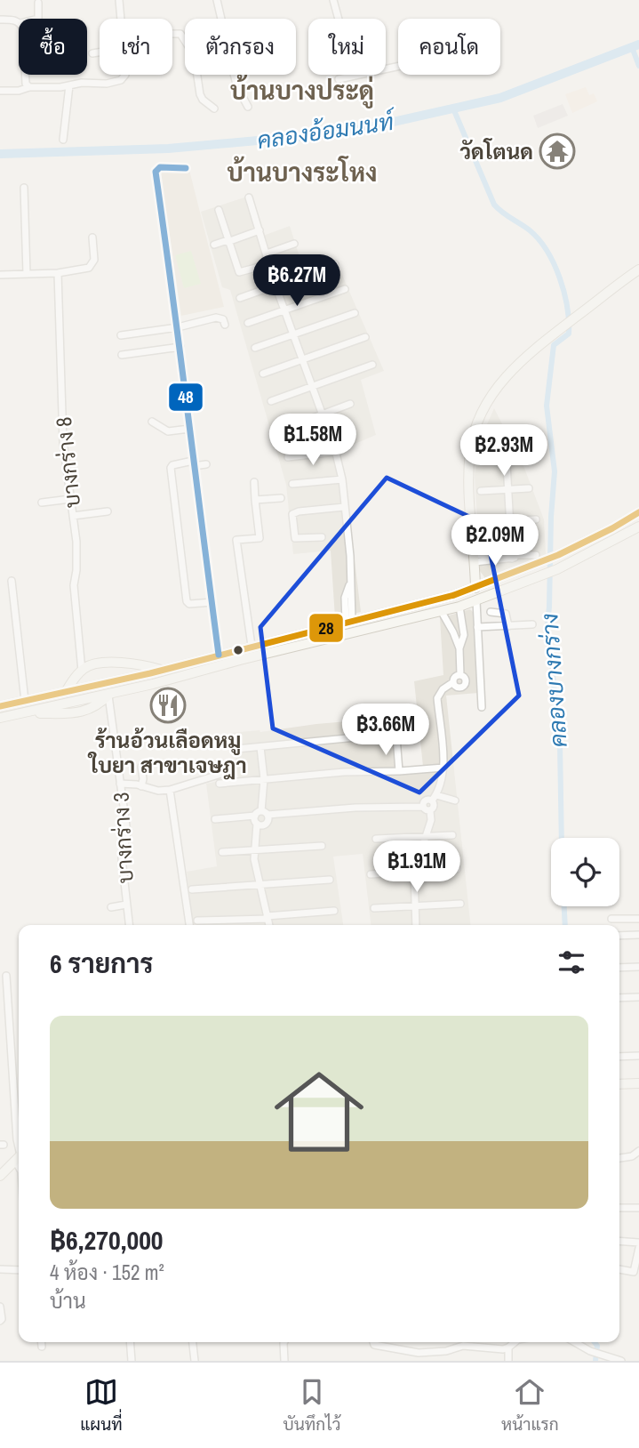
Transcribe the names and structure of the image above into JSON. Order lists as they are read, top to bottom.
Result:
{
  "streets": {
    "street": ["บางกร่าง 8", "บางกร่าง 3"]
  },
  "districts": ["บ้านบางประดู่", "บ้านบางระโหง"],
  "water": ["คลองอ้อมนนท์", "คลองบางกร่าง"],
  "places": {
    "temple": ["วัดโตนด"],
    "restaurant": ["ร้านอ้วนเลือดหมู ใบยา สาขาเจษฎา"]
  },
  "lines": ["transit line 48", "transit line 28"],
  "page": {
    "chip": [
      "ซื้อ",
      "เช่า",
      "ตัวกรอง",
      "ใหม่",
      "คอนโด"
    ],
    "price": [
      "฿6.27M",
      "฿1.58M",
      "฿2.93M",
      "฿2.09M",
      "฿3.66M",
      "฿1.91M"
    ],
    "heading": "6 รายการ",
    "list": [
      {
        "name": "฿6,270,000",
        "note": "4 ห้อง · 152 m² · บ้าน"
      }
    ],
    "tabs": ["แผนที่", "บันทึกไว้", "หน้าแรก"]
  }
}
